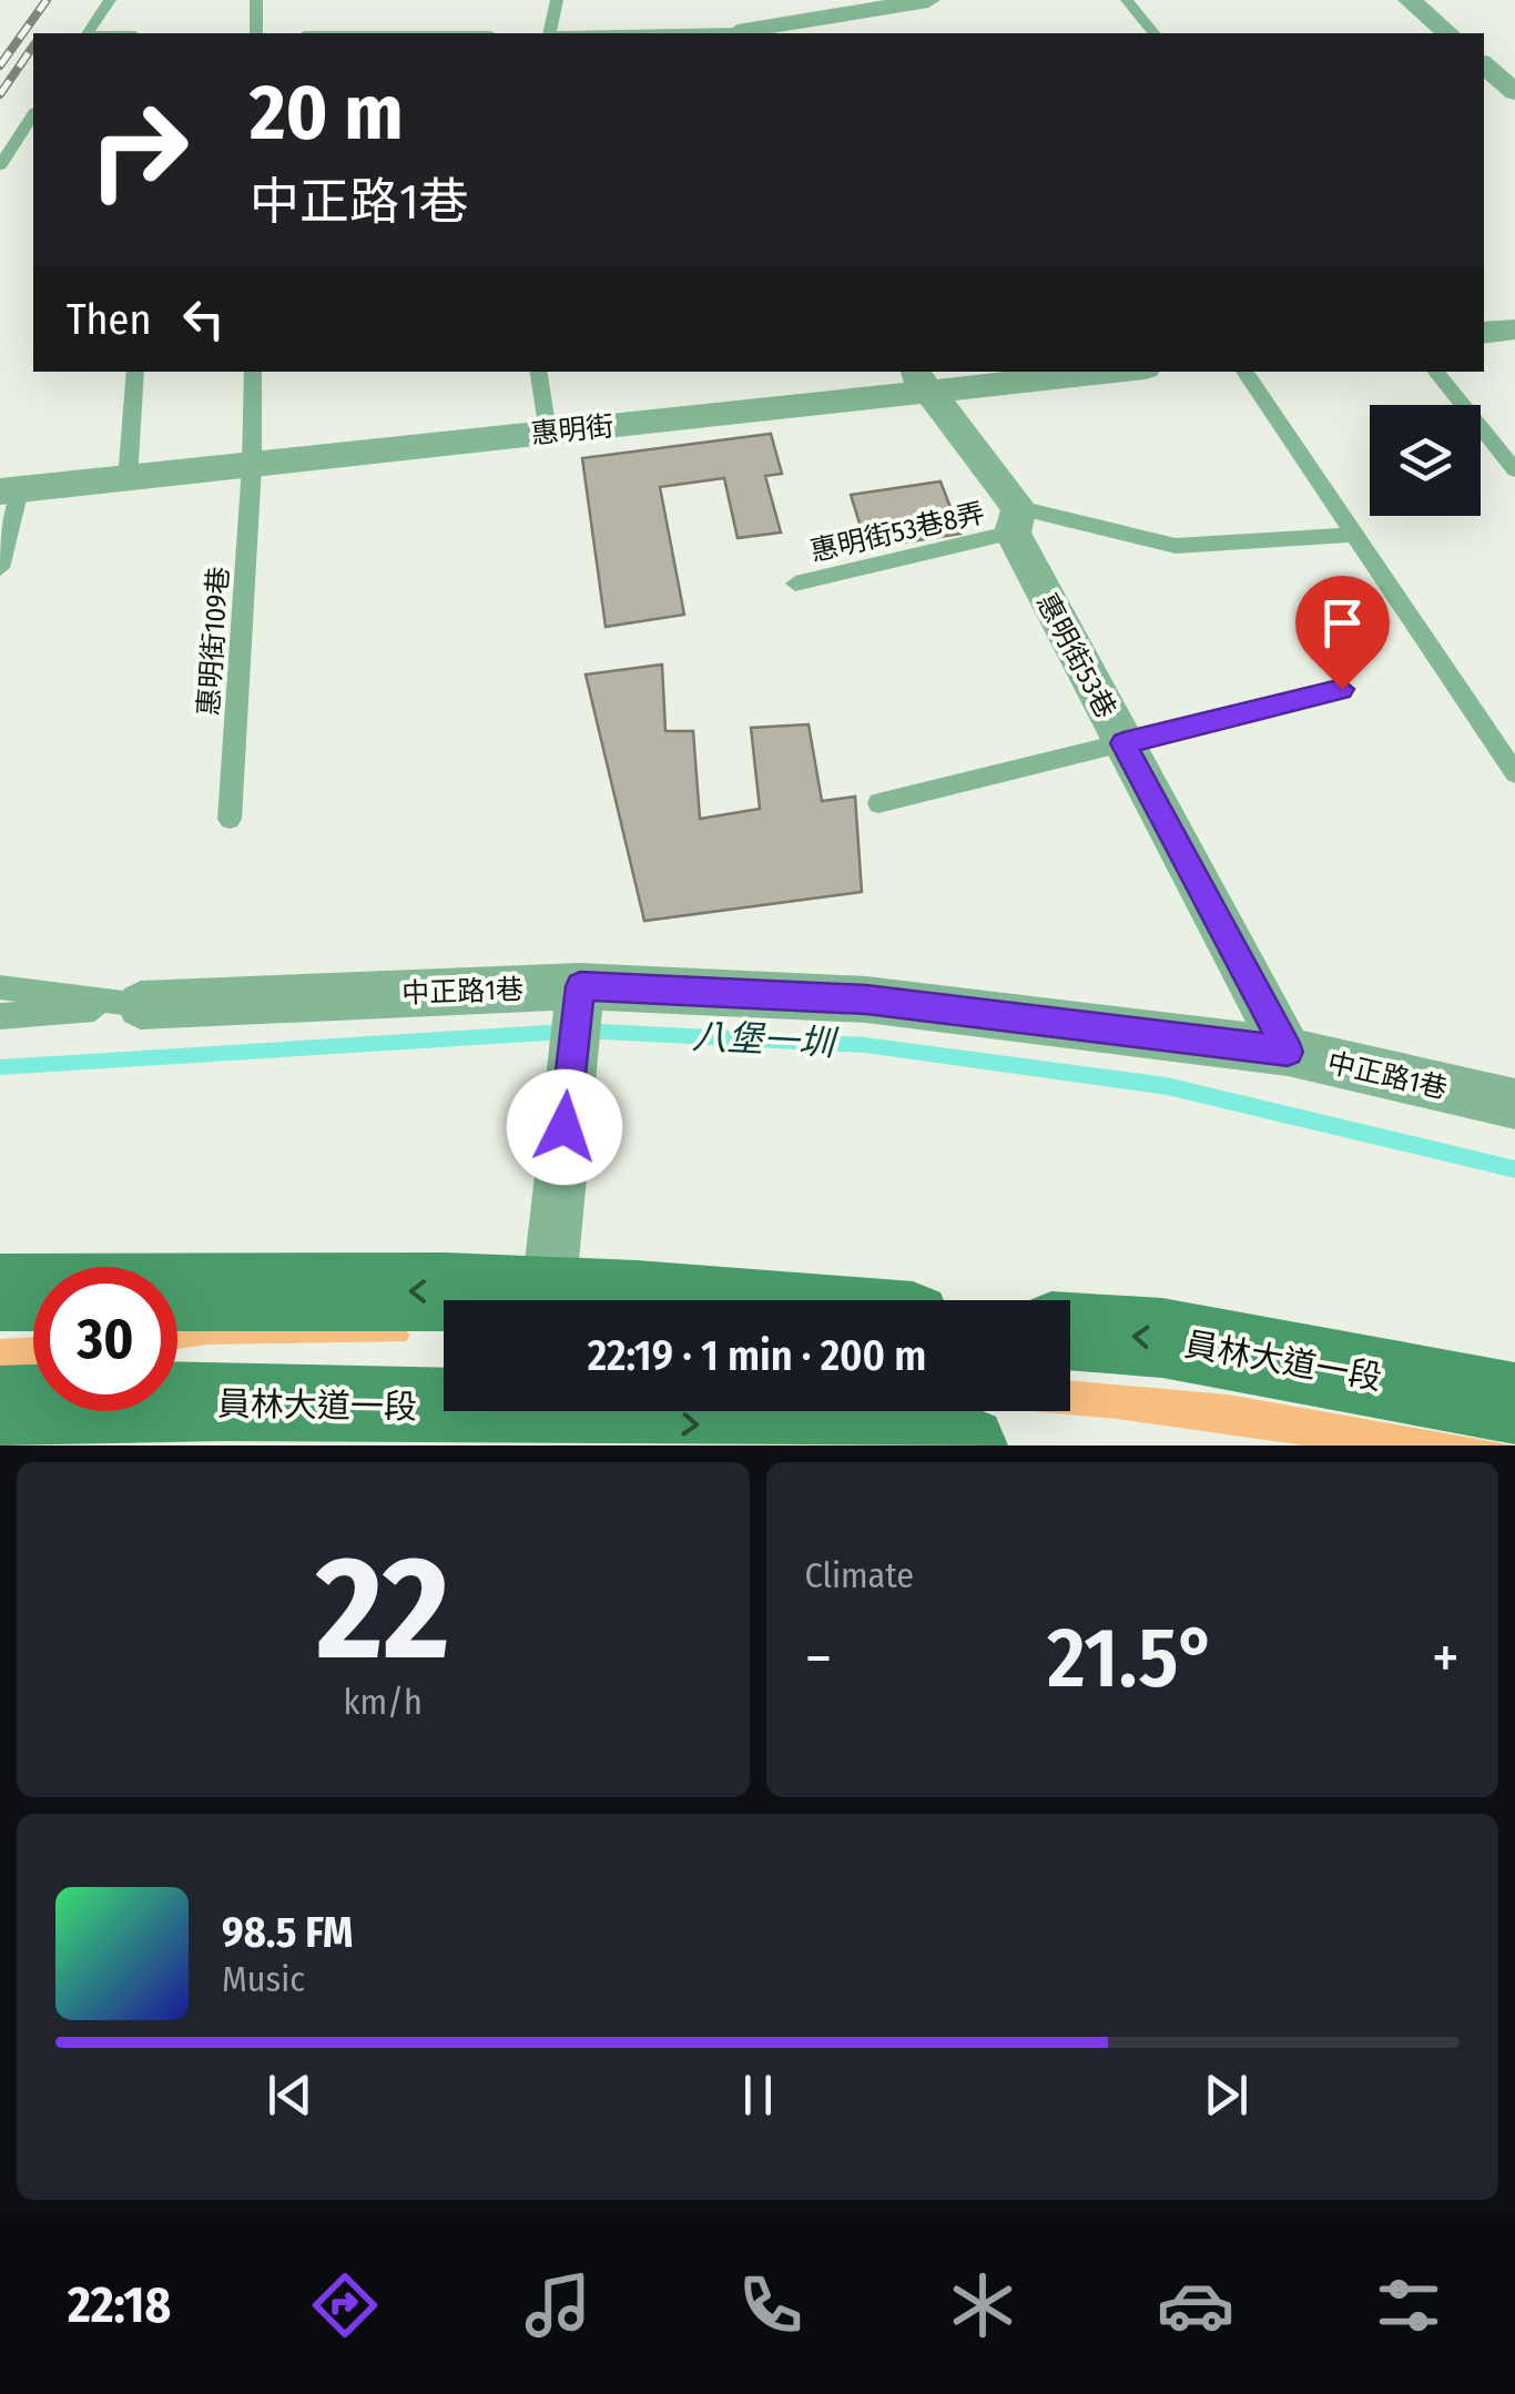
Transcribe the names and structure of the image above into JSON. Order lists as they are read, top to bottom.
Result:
{
  "streets": {
    "main road": ["員林大道一段"],
    "street": ["惠明街", "惠明街53巷", "中正路1巷"],
    "lane": ["惠明街53巷8弄", "惠明街109巷"]
  },
  "crossings": [
    ["惠明街", "惠明街109巷"],
    ["惠明街", "惠明街53巷"],
    ["惠明街53巷8弄", "惠明街53巷"],
    ["惠明街53巷", "中正路1巷"]
  ],
  "water": ["八堡一圳"],
  "page": {
    "turn": ["20 m", "中正路1巷"],
    "then": "Then",
    "limit": "30",
    "trip": "22:19 · 1 min · 200 m",
    "tile": [
      ["22", "km/h"],
      "Climate"
    ],
    "heat": ["−", "21.5°", "+"],
    "song": ["98.5 FM", "Music"],
    "tabs": "22:18"
  }
}
